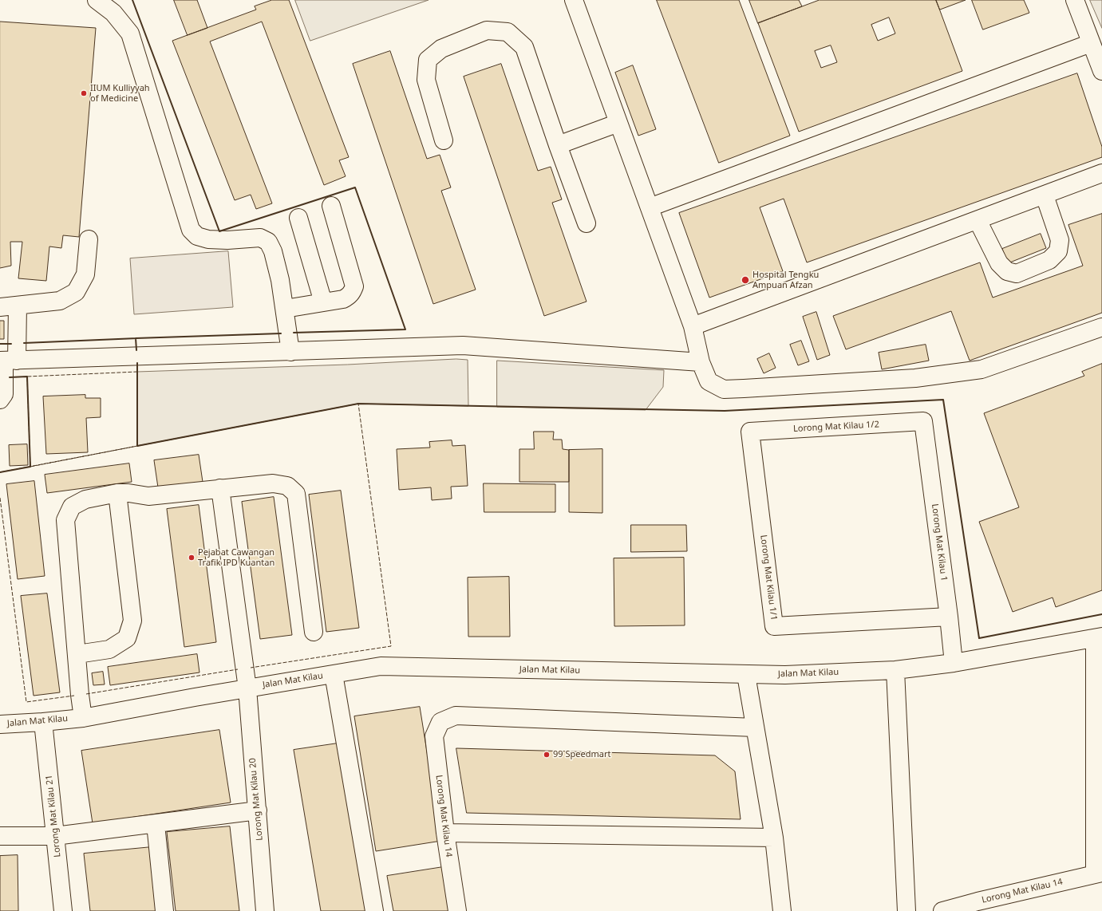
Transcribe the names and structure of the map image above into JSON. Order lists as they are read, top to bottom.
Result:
{
  "streets": {
    "street": [
      "Lorong Mat Kilau 1/2",
      "Lorong Mat Kilau 1",
      "Lorong Mat Kilau 1/1",
      "Jalan Mat Kilau",
      "Lorong Mat Kilau 20",
      "Lorong Mat Kilau 21",
      "Lorong Mat Kilau 14"
    ]
  },
  "crossings": [
    ["Lorong Mat Kilau 1/2", "Lorong Mat Kilau 1"],
    ["Lorong Mat Kilau 1/2", "Lorong Mat Kilau 1/1"],
    ["Lorong Mat Kilau 1", "Lorong Mat Kilau 1/1"],
    ["Lorong Mat Kilau 1", "Jalan Mat Kilau"],
    ["Jalan Mat Kilau", "Lorong Mat Kilau 20"],
    ["Jalan Mat Kilau", "Lorong Mat Kilau 21"]
  ],
  "places": [
    "IIUM Kulliyyah of Medicine",
    "Hospital Tengku Ampuan Afzan",
    "Pejabat Cawangan Trafik IPD Kuantan",
    "99 Speedmart"
  ]
}
